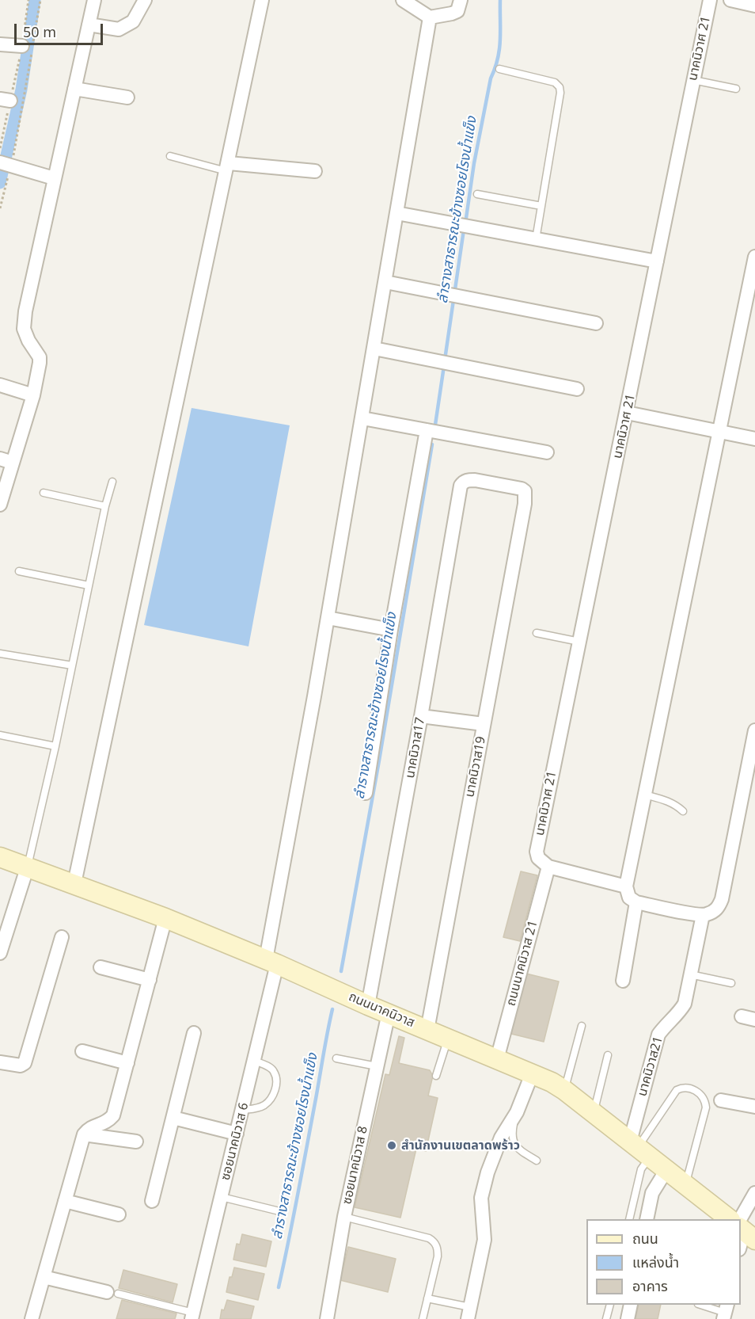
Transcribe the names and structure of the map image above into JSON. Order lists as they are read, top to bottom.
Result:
{
  "streets": {
    "main road": ["ถนนนาคนิวาส"],
    "street": [
      "นาคนิวาศ 21",
      "นาคนิวาส17",
      "นาคนิวาส19",
      "ถนนนาคนิวาส 21",
      "นาคนิวาส21",
      "ซอยนาคนิวาส 6",
      "ซอยนาคนิวาส 8"
    ]
  },
  "crossings": [
    ["นาคนิวาศ 21", "ถนนนาคนิวาส 21"],
    ["นาคนิวาส17", "นาคนิวาส19"],
    ["นาคนิวาส17", "ถนนนาคนิวาส"],
    ["นาคนิวาส19", "ถนนนาคนิวาส"],
    ["ถนนนาคนิวาส 21", "ถนนนาคนิวาส"],
    ["ถนนนาคนิวาส", "นาคนิวาส21"],
    ["ถนนนาคนิวาส", "ซอยนาคนิวาส 6"],
    ["ถนนนาคนิวาส", "ซอยนาคนิวาส 8"]
  ],
  "water": ["ลำรางสาธารณะข้างซอยโรงน้ำแข็ง"],
  "places": ["สำนักงานเขตลาดพร้าว"],
  "legend": ["ถนน", "แหล่งน้ำ", "อาคาร"],
  "scale_bar": "50 m"
}
